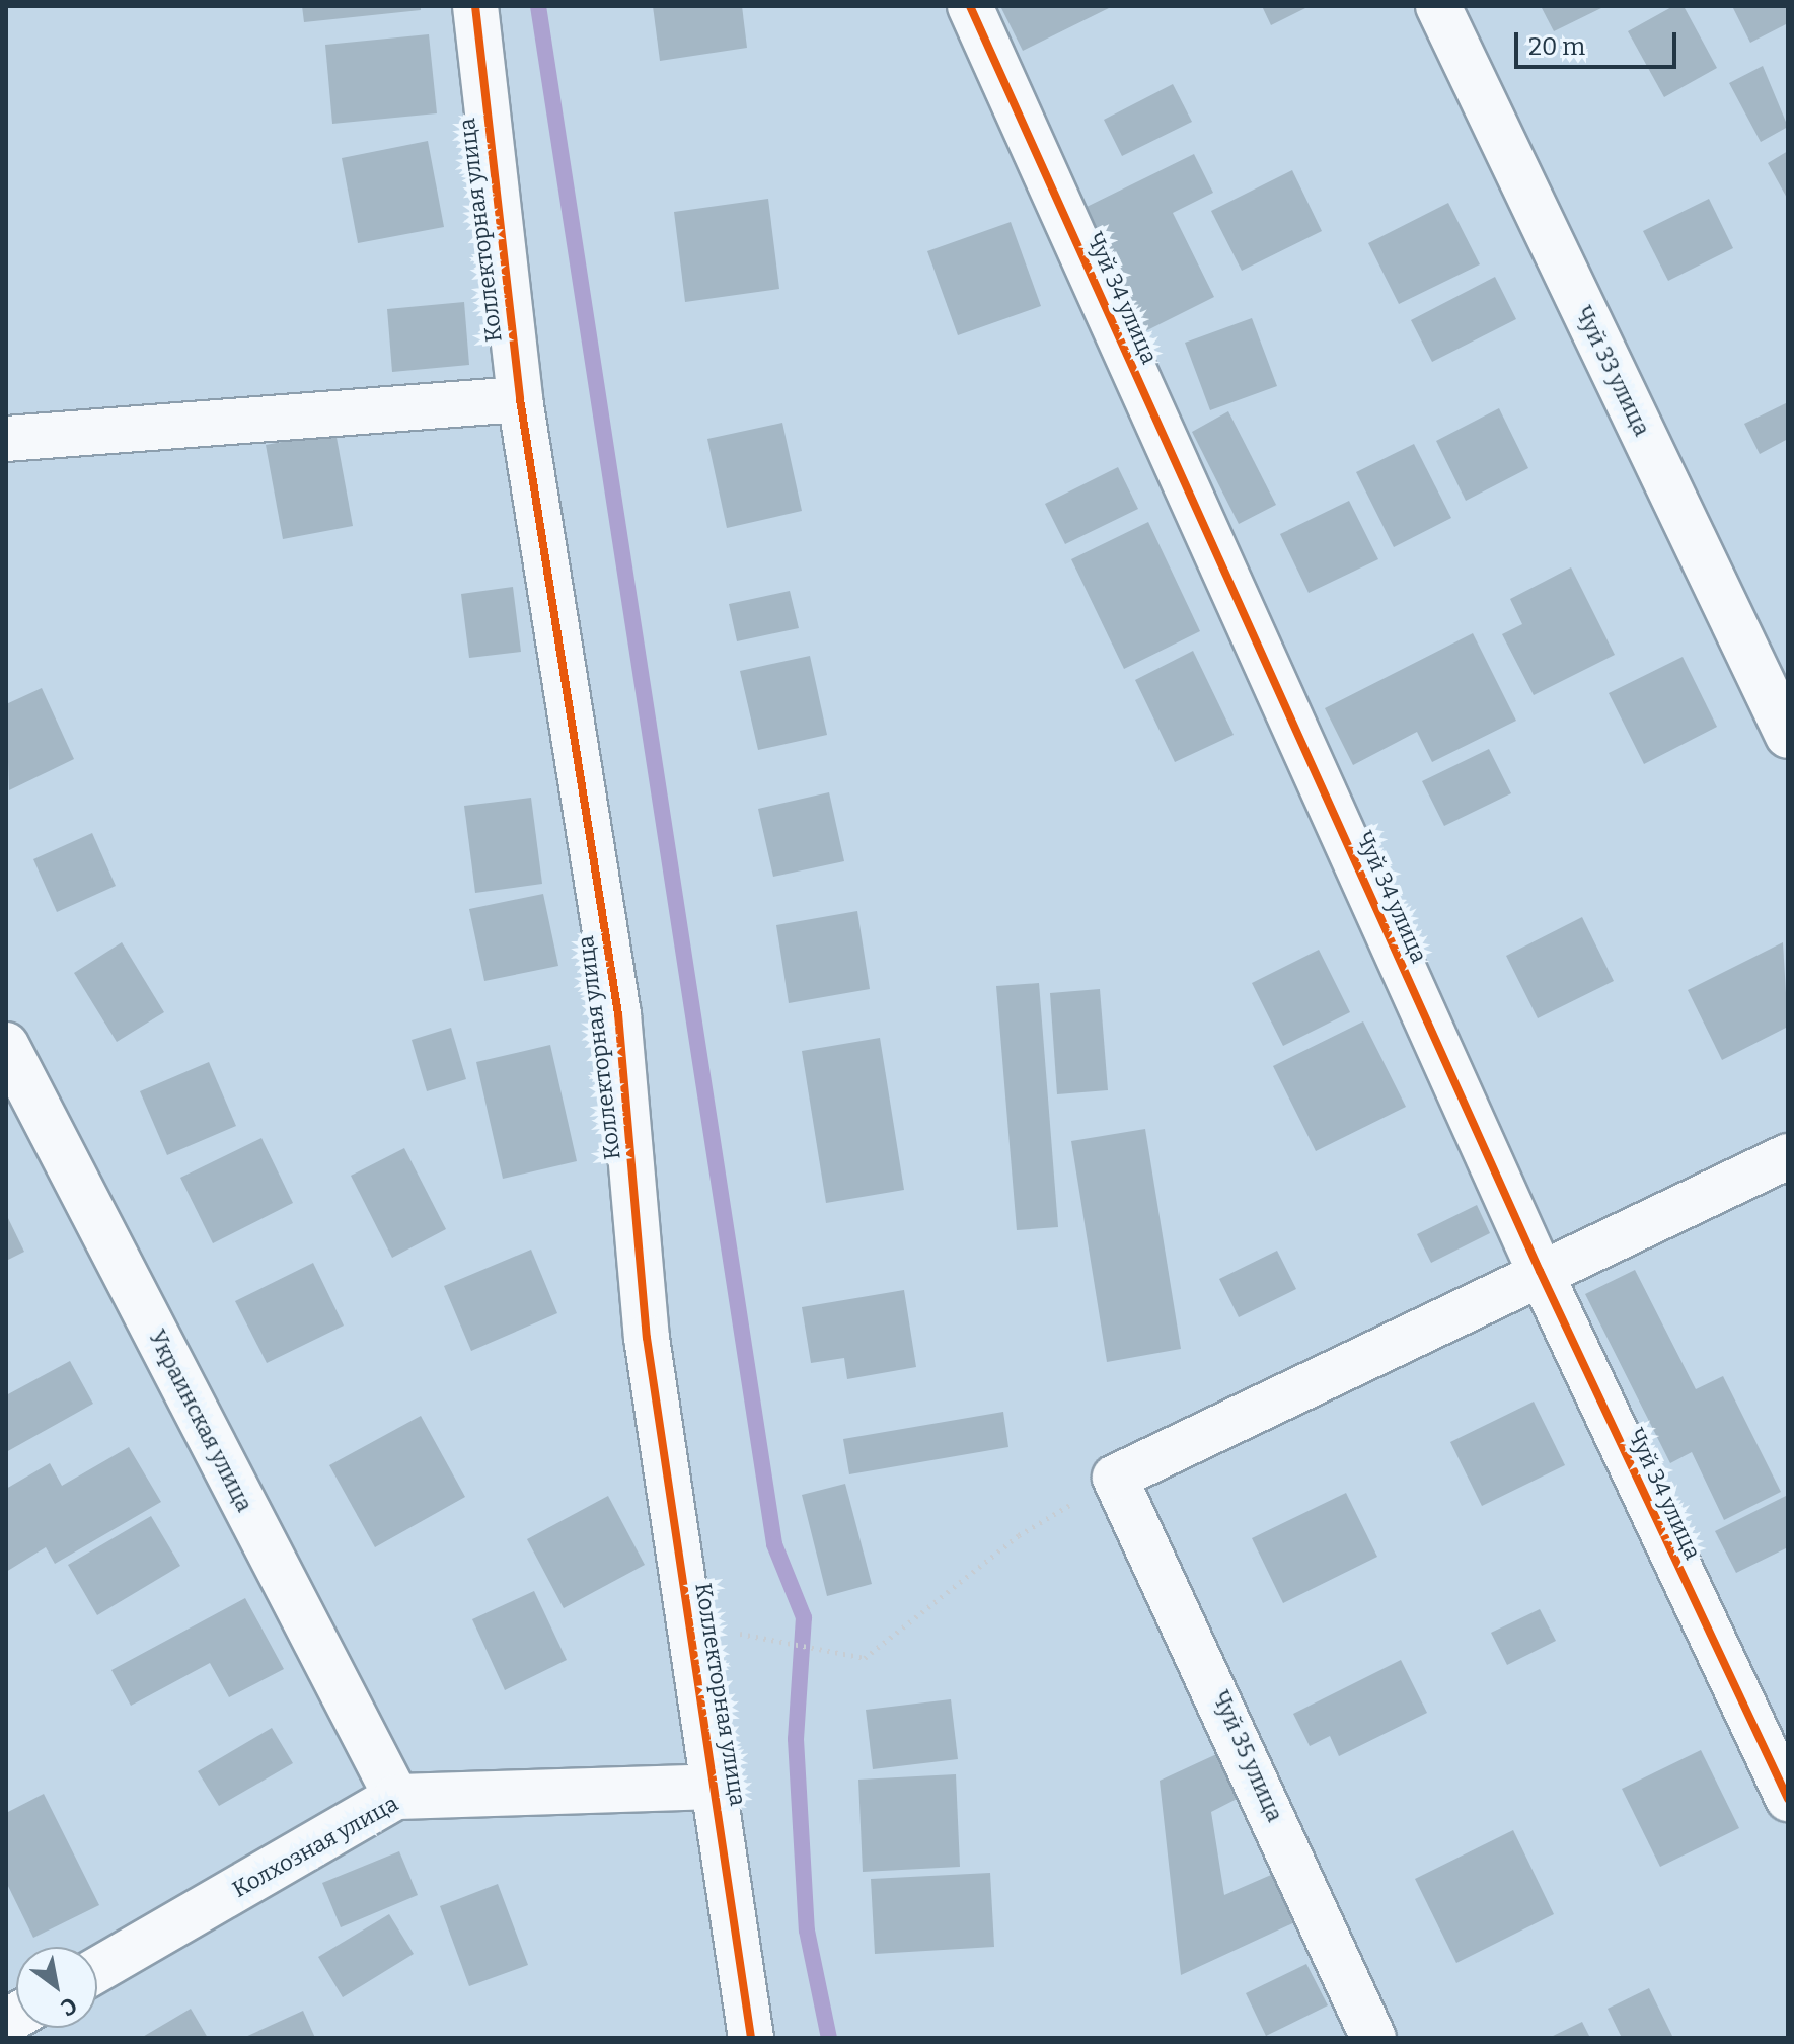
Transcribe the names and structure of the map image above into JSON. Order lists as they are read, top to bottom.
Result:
{
  "streets": {
    "street": [
      "Коллекторная улица",
      "Чуй 34 улица",
      "Чуй 33 улица",
      "Украинская улица",
      "Чуй 35 улица",
      "Колхозная улица"
    ]
  },
  "crossings": [
    ["Коллекторная улица", "Колхозная улица"],
    ["Украинская улица", "Колхозная улица"]
  ],
  "scale_bar": "20 m",
  "north": "bottom right"
}
